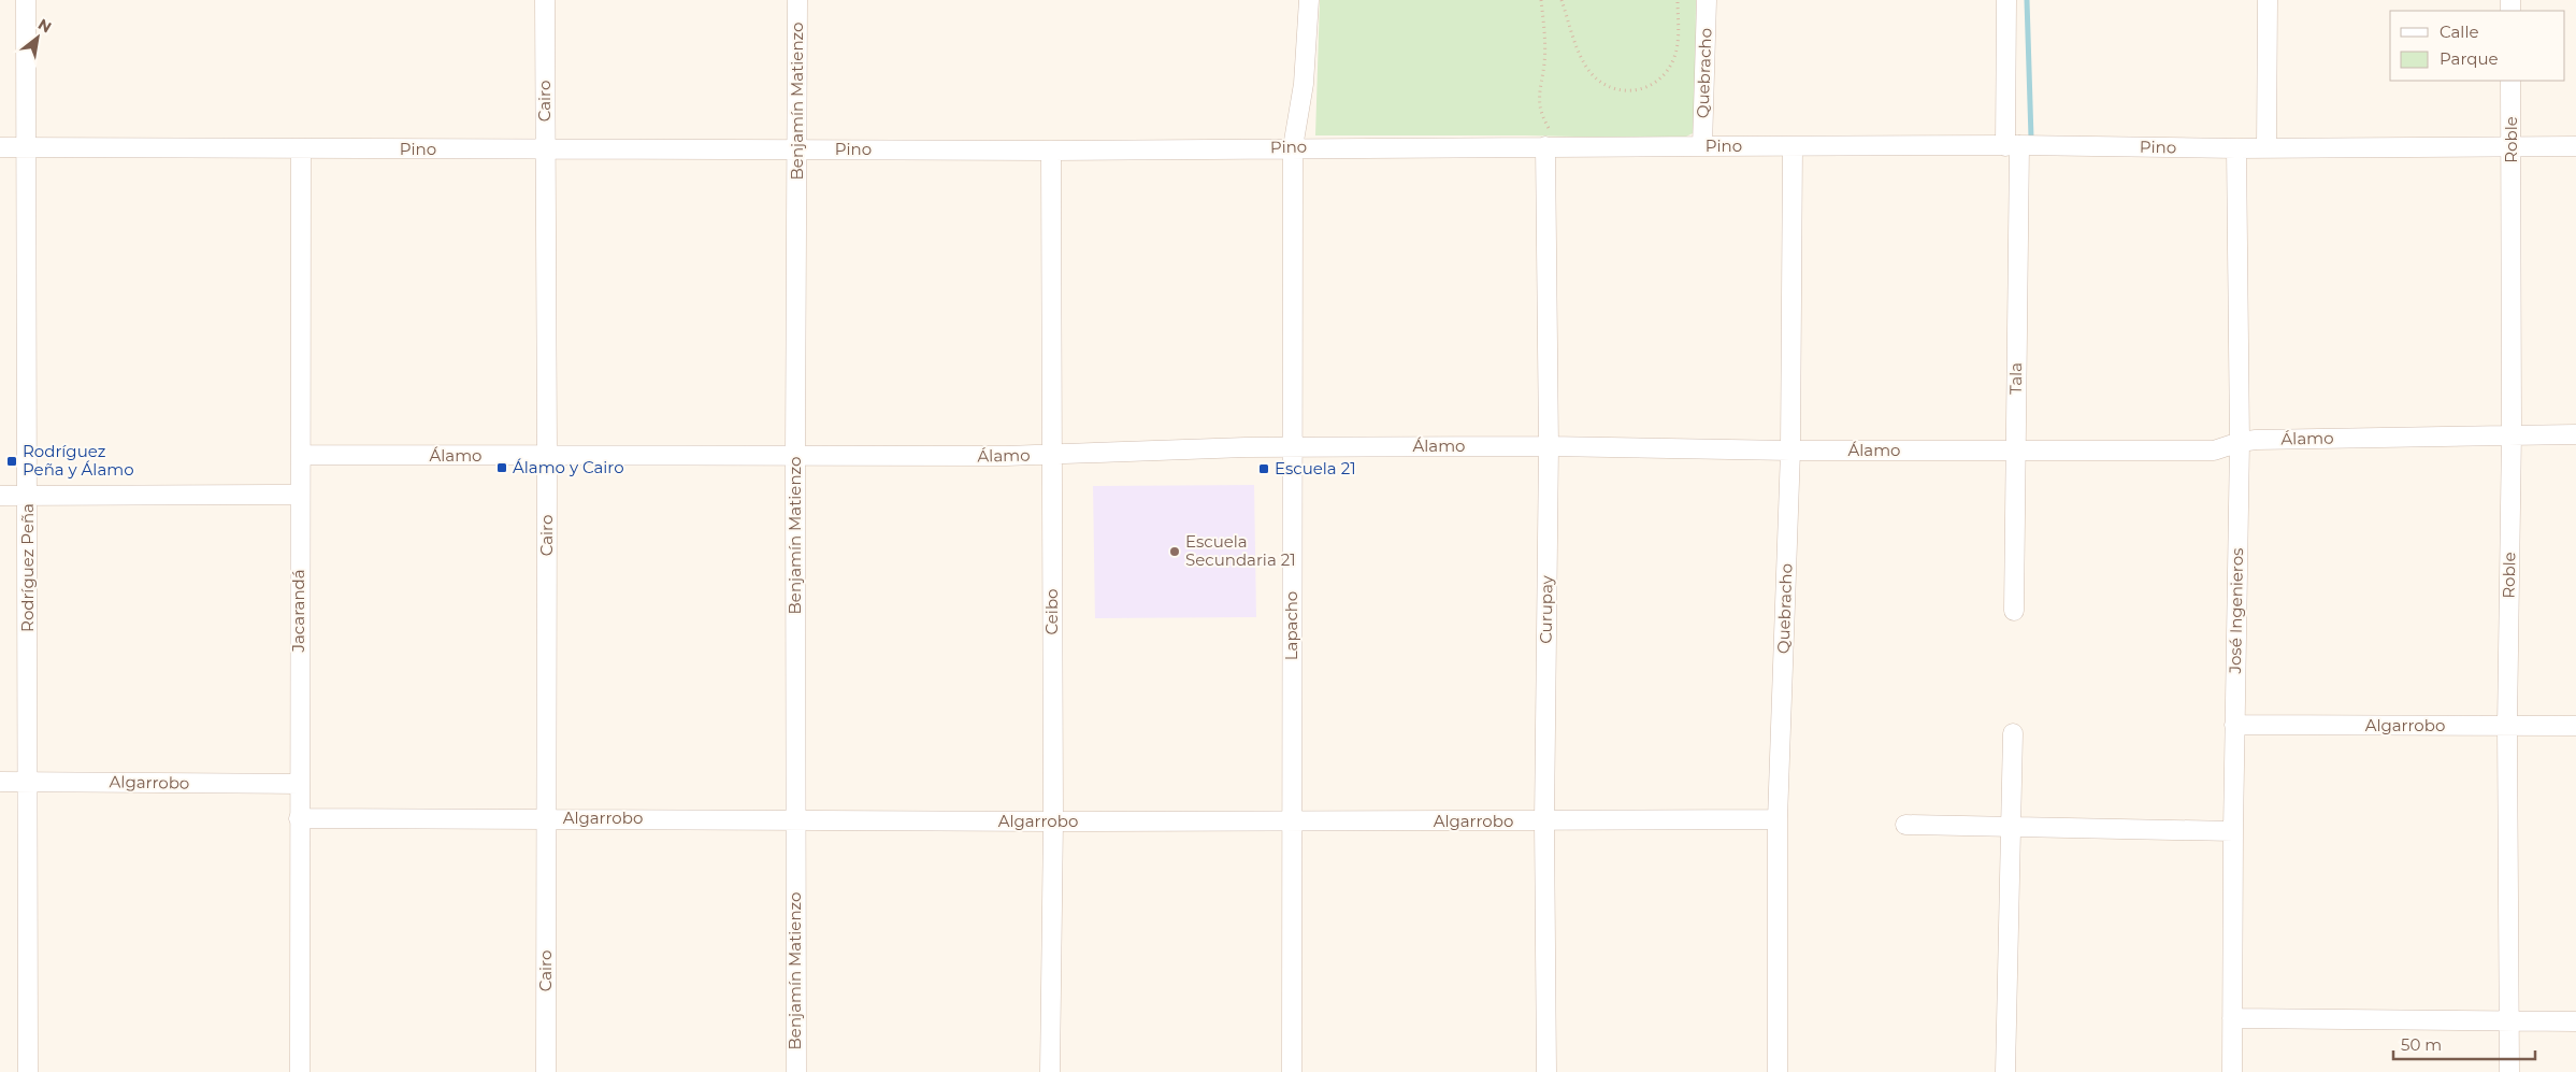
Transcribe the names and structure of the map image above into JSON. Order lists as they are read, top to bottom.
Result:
{
  "streets": {
    "street": [
      "Quebracho",
      "Cairo",
      "Benjamín Matienzo",
      "Roble",
      "Pino",
      "Tala",
      "Álamo",
      "Rodríguez Peña",
      "Curupay",
      "Jacarandá",
      "José Ingenieros",
      "Ceibo",
      "Lapacho",
      "Algarrobo"
    ]
  },
  "crossings": [
    ["Quebracho", "Pino"],
    ["Quebracho", "Álamo"],
    ["Quebracho", "Algarrobo"],
    ["Cairo", "Pino"],
    ["Cairo", "Álamo"],
    ["Cairo", "Algarrobo"],
    ["Benjamín Matienzo", "Pino"],
    ["Benjamín Matienzo", "Álamo"],
    ["Benjamín Matienzo", "Algarrobo"],
    ["Roble", "Pino"],
    ["Roble", "Álamo"],
    ["Roble", "Algarrobo"],
    ["Pino", "Tala"],
    ["Pino", "Rodríguez Peña"],
    ["Pino", "Curupay"],
    ["Pino", "Jacarandá"],
    ["Pino", "José Ingenieros"],
    ["Pino", "Ceibo"],
    ["Pino", "Lapacho"],
    ["Tala", "Álamo"],
    ["Álamo", "Curupay"],
    ["Álamo", "Jacarandá"],
    ["Álamo", "José Ingenieros"],
    ["Álamo", "Ceibo"],
    ["Álamo", "Lapacho"],
    ["Rodríguez Peña", "Algarrobo"],
    ["Curupay", "Algarrobo"],
    ["Jacarandá", "Algarrobo"],
    ["José Ingenieros", "Algarrobo"],
    ["Ceibo", "Algarrobo"],
    ["Lapacho", "Algarrobo"]
  ],
  "places": {
    "transit": ["Rodríguez Peña y Álamo", "Álamo y Cairo", "Escuela 21"],
    "other": ["Escuela Secundaria 21"]
  },
  "legend": ["Calle", "Parque"],
  "scale_bar": "50 m",
  "north": "top right"
}
